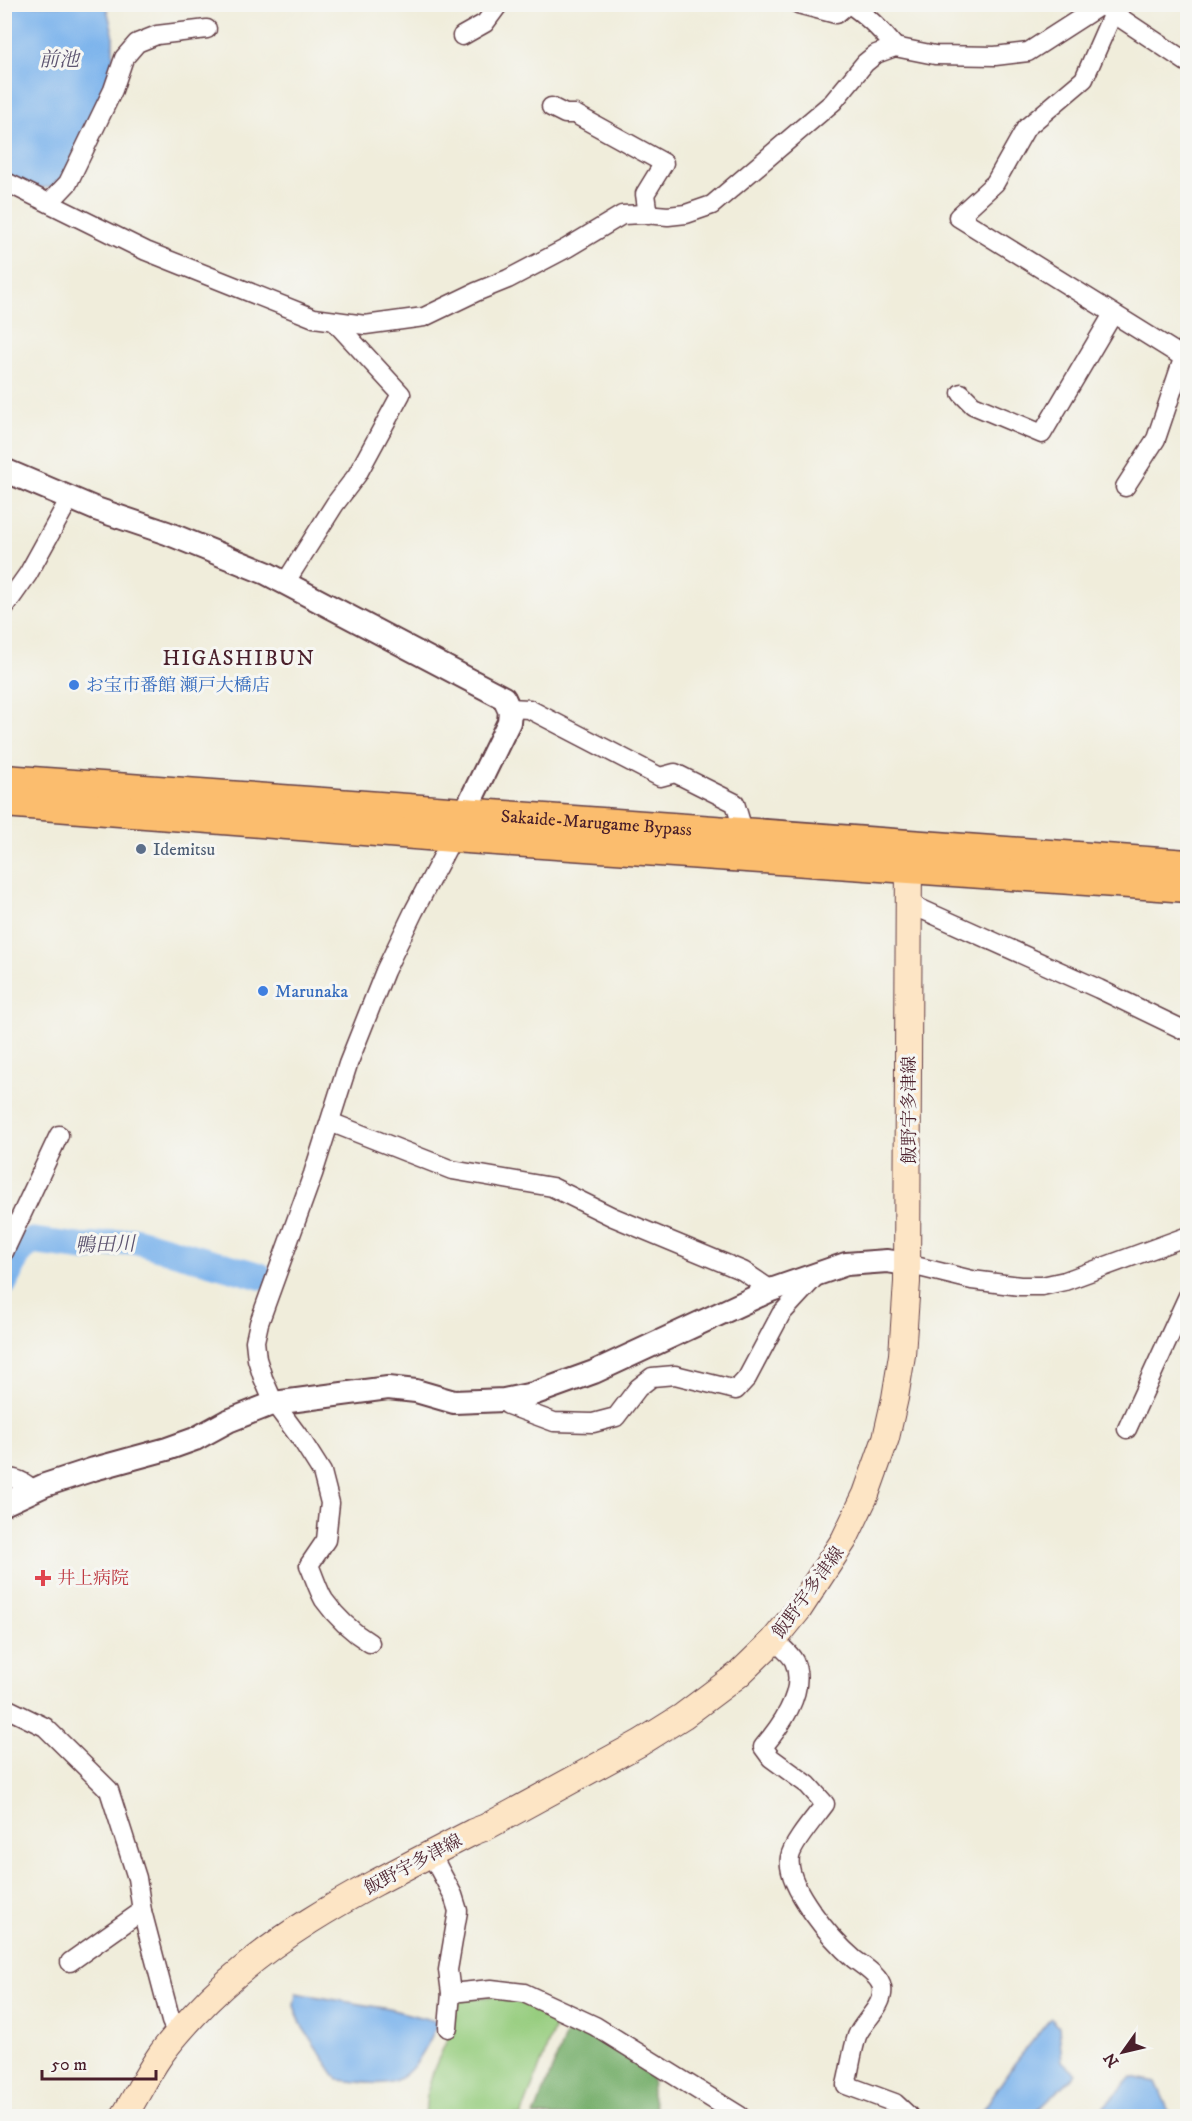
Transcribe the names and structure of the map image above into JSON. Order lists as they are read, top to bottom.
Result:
{
  "streets": {
    "highway": ["Sakaide-Marugame Bypass"],
    "main road": ["飯野宇多津線"]
  },
  "crossings": [
    ["Sakaide-Marugame Bypass", "飯野宇多津線"]
  ],
  "districts": ["HIGASHIBUN"],
  "water": ["前池", "鴨田川"],
  "places": {
    "other": ["お宝市番館 瀬戸大橋店", "Idemitsu", "Marunaka"],
    "health": ["井上病院"]
  },
  "scale_bar": "50 m",
  "north": "bottom left"
}
